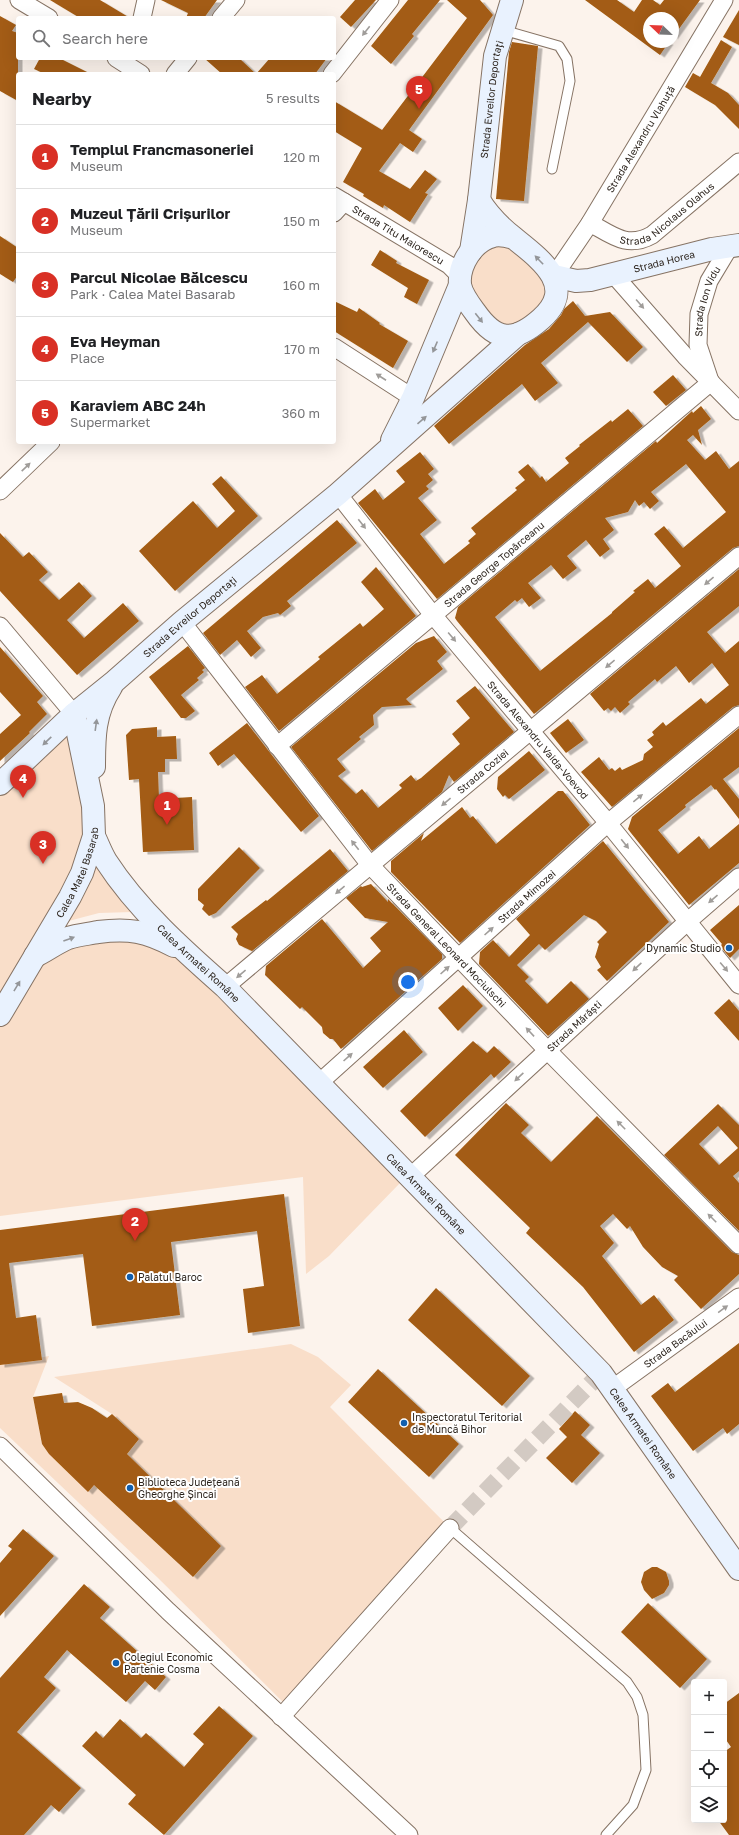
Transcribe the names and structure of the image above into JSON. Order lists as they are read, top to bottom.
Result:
{
  "streets": {
    "main road": [
      "Strada Evreilor Deportaţi",
      "Strada Horea",
      "Calea Matei Basarab",
      "Calea Armatei Române"
    ],
    "street": [
      "Strada Alexandru Vlahuță",
      "Strada Nicolaus Olahus",
      "Strada Titu Maiorescu",
      "Strada Ion Vidu",
      "Strada George Topârceanu",
      "Strada Alexandru Vaida-Voevod",
      "Strada Coziei",
      "Strada Mimozei",
      "Strada General Leonard Mociulschi",
      "Strada Mărăști",
      "Strada Bacăului"
    ]
  },
  "crossings": [
    ["Strada Evreilor Deportaţi", "Strada Alexandru Vlahuță"],
    ["Strada Evreilor Deportaţi", "Strada Titu Maiorescu"],
    ["Strada Evreilor Deportaţi", "Strada Horea"],
    ["Strada Evreilor Deportaţi", "Strada Alexandru Vaida-Voevod"],
    ["Strada Evreilor Deportaţi", "Calea Matei Basarab"],
    ["Strada Evreilor Deportaţi", "Strada General Leonard Mociulschi"],
    ["Strada Alexandru Vlahuță", "Strada Nicolaus Olahus"],
    ["Strada Alexandru Vlahuță", "Strada Titu Maiorescu"],
    ["Strada Alexandru Vlahuță", "Strada Horea"],
    ["Strada Titu Maiorescu", "Strada Horea"],
    ["Strada Horea", "Strada Ion Vidu"],
    ["Strada Ion Vidu", "Strada George Topârceanu"],
    ["Strada George Topârceanu", "Strada Alexandru Vaida-Voevod"],
    ["Strada George Topârceanu", "Strada General Leonard Mociulschi"],
    ["Strada Alexandru Vaida-Voevod", "Strada Coziei"],
    ["Strada Alexandru Vaida-Voevod", "Strada Mimozei"],
    ["Strada Alexandru Vaida-Voevod", "Strada Mărăști"],
    ["Strada Coziei", "Strada General Leonard Mociulschi"],
    ["Strada Coziei", "Calea Armatei Române"],
    ["Calea Matei Basarab", "Calea Armatei Române"],
    ["Strada Mimozei", "Strada General Leonard Mociulschi"],
    ["Strada Mimozei", "Calea Armatei Române"],
    ["Strada General Leonard Mociulschi", "Strada Mărăști"],
    ["Calea Armatei Române", "Strada Mărăști"],
    ["Calea Armatei Române", "Strada Bacăului"]
  ],
  "one_way": [
    "Strada Ion Vidu",
    "Strada Alexandru Vaida-Voevod",
    "Strada Coziei",
    "Strada Mimozei",
    "Strada General Leonard Mociulschi",
    "Strada Mărăști",
    "Strada Bacăului"
  ],
  "places": [
    "Dynamic Studio",
    "Palatul Baroc",
    "Inspectoratul Teritorial de Muncă Bihor",
    "Biblioteca Județeană Gheorghe Șincai",
    "Colegiul Economic Partenie Cosma"
  ],
  "north": "top left",
  "page": {
    "search": "Search here",
    "heading": ["Nearby", "5 results"],
    "pins": [
      "5",
      "4",
      "1",
      "3",
      "2"
    ],
    "list": [
      {
        "mark": "1",
        "name": "Templul Francmasoneriei",
        "note": "Museum",
        "value": "120 m"
      },
      {
        "mark": "2",
        "name": "Muzeul Țării Crișurilor",
        "note": "Museum",
        "value": "150 m"
      },
      {
        "mark": "3",
        "name": "Parcul Nicolae Bălcescu",
        "note": "Park · Calea Matei Basarab",
        "value": "160 m"
      },
      {
        "mark": "4",
        "name": "Eva Heyman",
        "note": "Place",
        "value": "170 m"
      },
      {
        "mark": "5",
        "name": "Karaviem ABC 24h",
        "note": "Supermarket",
        "value": "360 m"
      }
    ],
    "map_buttons": ["+", "−"]
  }
}
